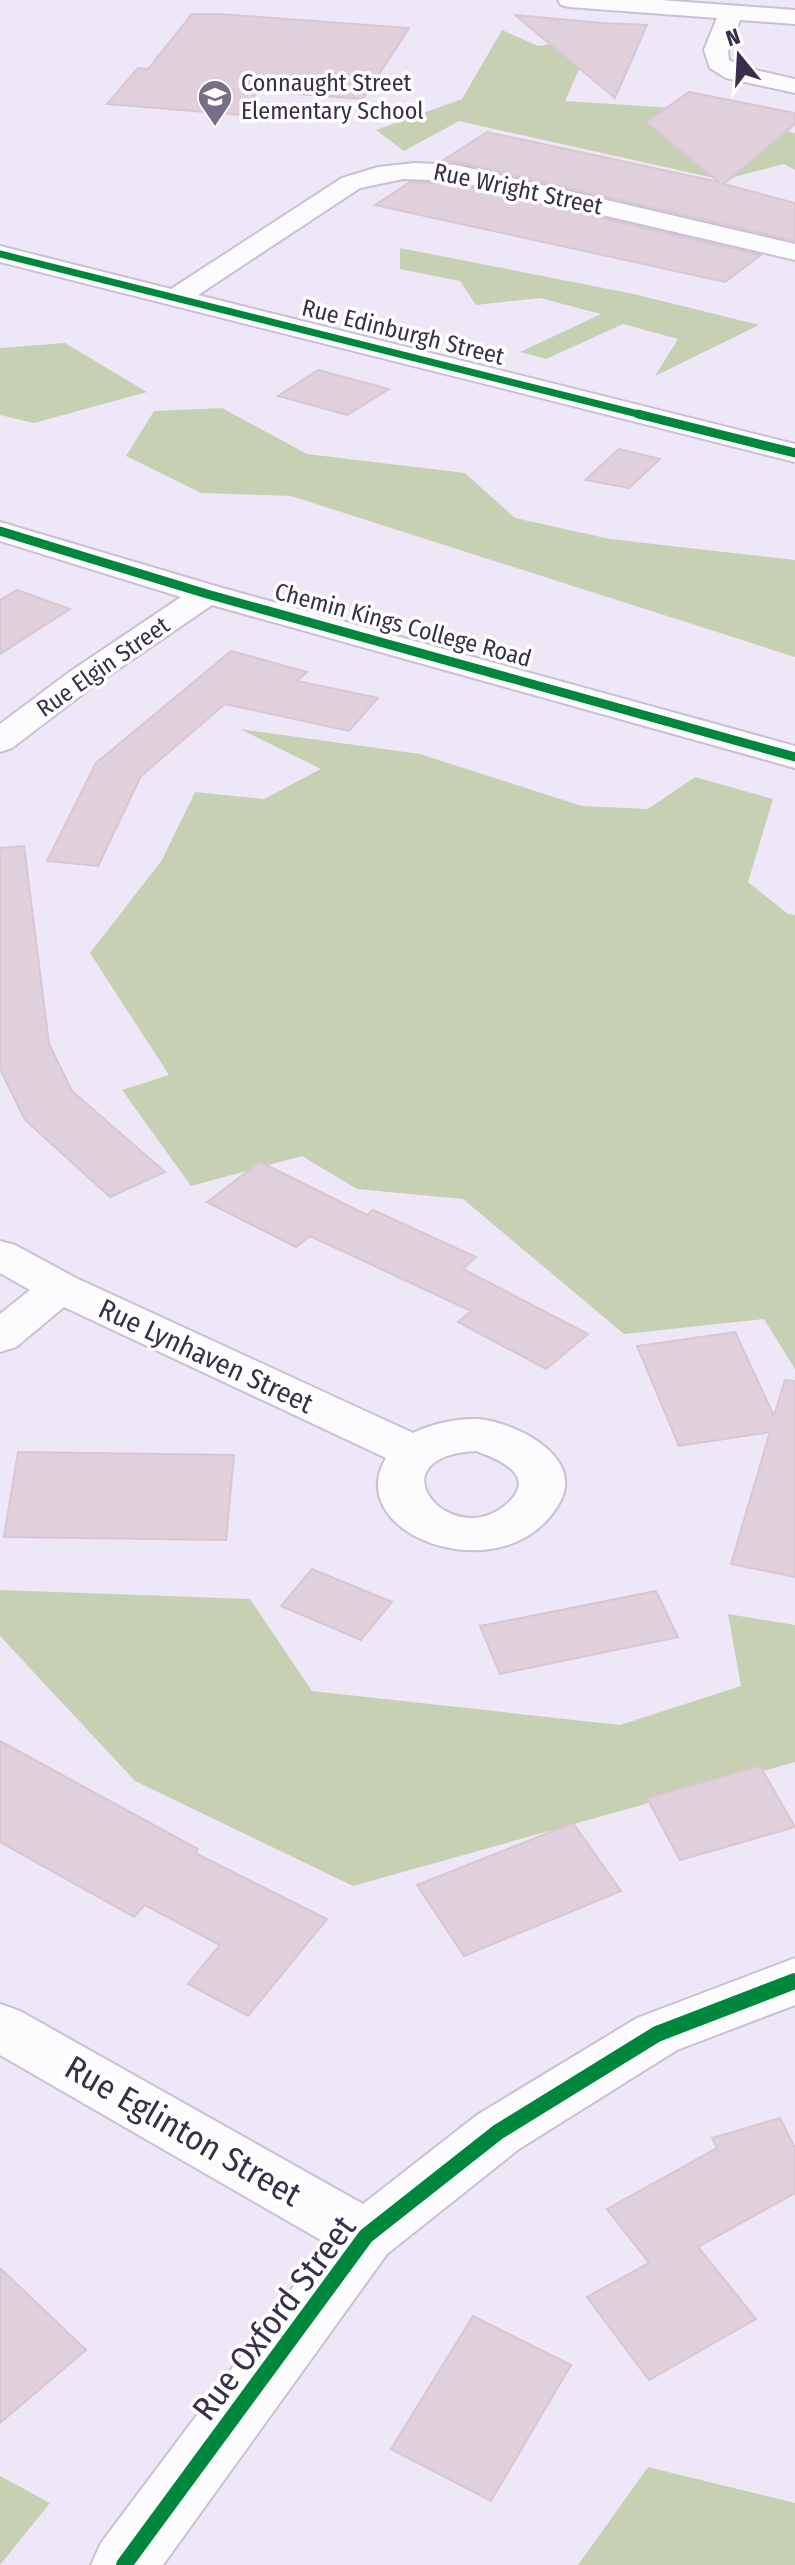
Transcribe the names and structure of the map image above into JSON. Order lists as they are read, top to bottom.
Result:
{
  "streets": {
    "street": [
      "Rue Wright Street",
      "Rue Edinburgh Street",
      "Chemin Kings College Road",
      "Rue Elgin Street",
      "Rue Lynhaven Street",
      "Rue Eglinton Street",
      "Rue Oxford Street"
    ]
  },
  "crossings": [
    ["Rue Wright Street", "Rue Edinburgh Street"],
    ["Chemin Kings College Road", "Rue Elgin Street"],
    ["Rue Eglinton Street", "Rue Oxford Street"]
  ],
  "places": {
    "school or university": ["Connaught Street Elementary School"]
  },
  "north": "top"
}
